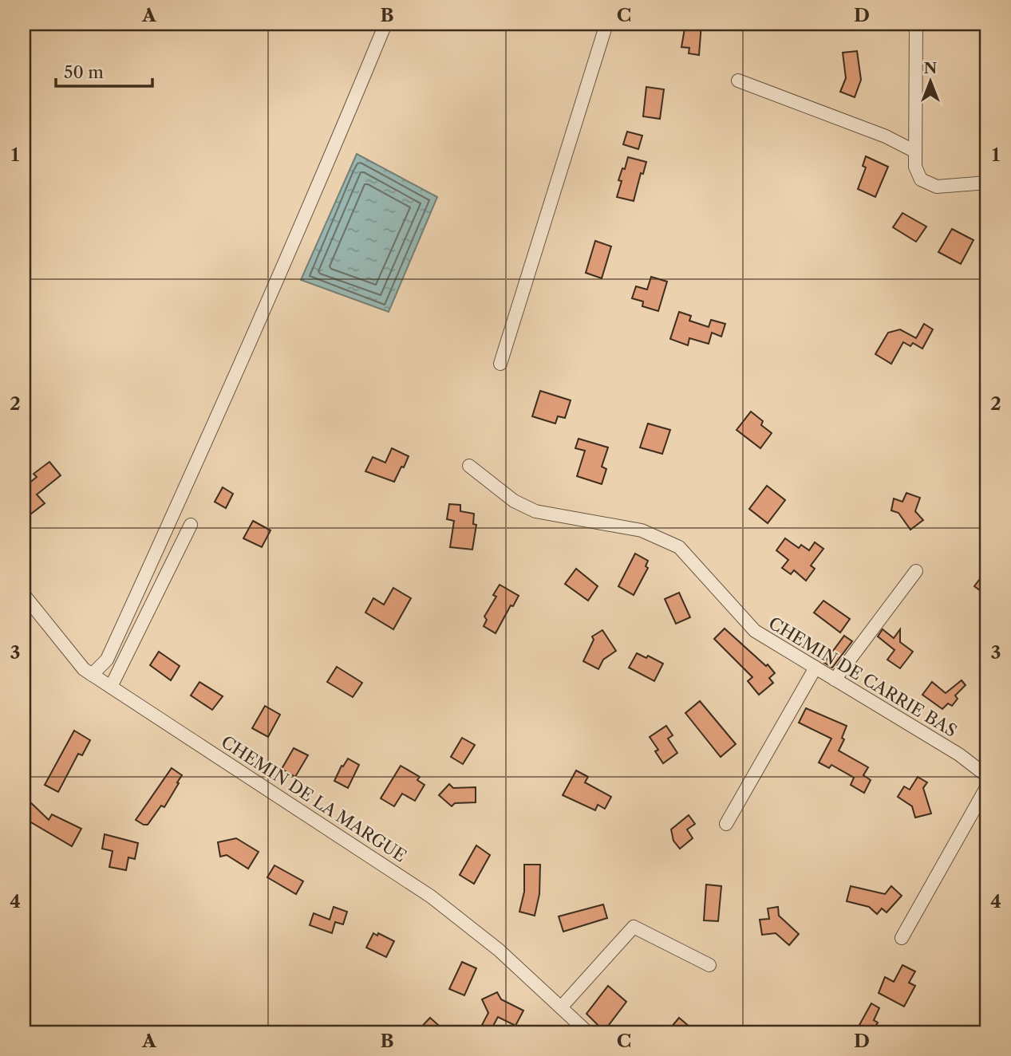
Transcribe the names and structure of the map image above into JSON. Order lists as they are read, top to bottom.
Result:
{
  "streets": {
    "street": ["CHEMIN DE CARRIE BAS", "CHEMIN DE LA MARGUE"]
  },
  "scale_bar": "50 m",
  "north": "top",
  "grid": {
    "columns": [
      "A",
      "B",
      "C",
      "D"
    ],
    "rows": [
      "1",
      "2",
      "3",
      "4"
    ]
  }
}
